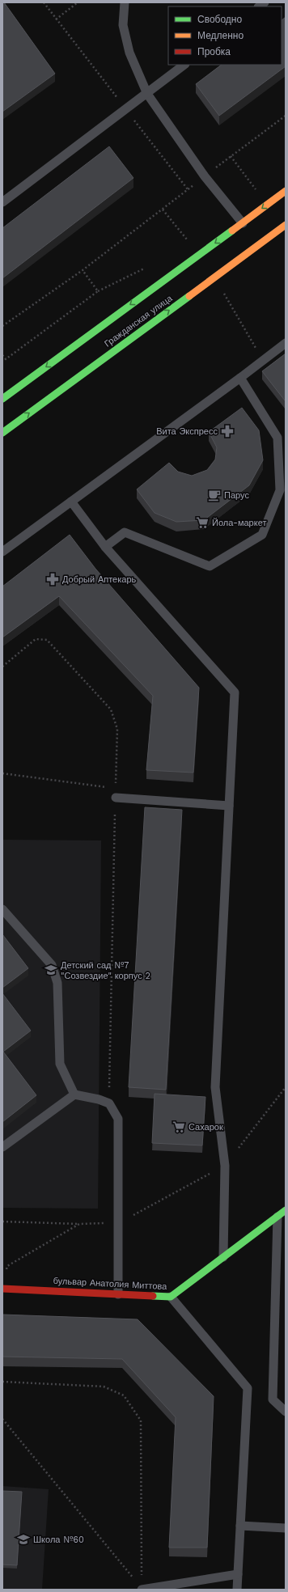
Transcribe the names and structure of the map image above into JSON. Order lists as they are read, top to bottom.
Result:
{
  "streets": {
    "main road": ["Гражданская улица", "бульвар Анатолия Миттова"]
  },
  "places": {
    "pharmacy": ["Вита Экспресс", "Добрый Аптекарь"],
    "cafe": ["Парус"],
    "supermarket": ["Йола-маркет", "Сахарок"],
    "school or university": ["Детский сад №7 \"Созвездие\" корпус 2", "Школа №60"]
  },
  "legend": ["Свободно", "Медленно", "Пробка"]
}
